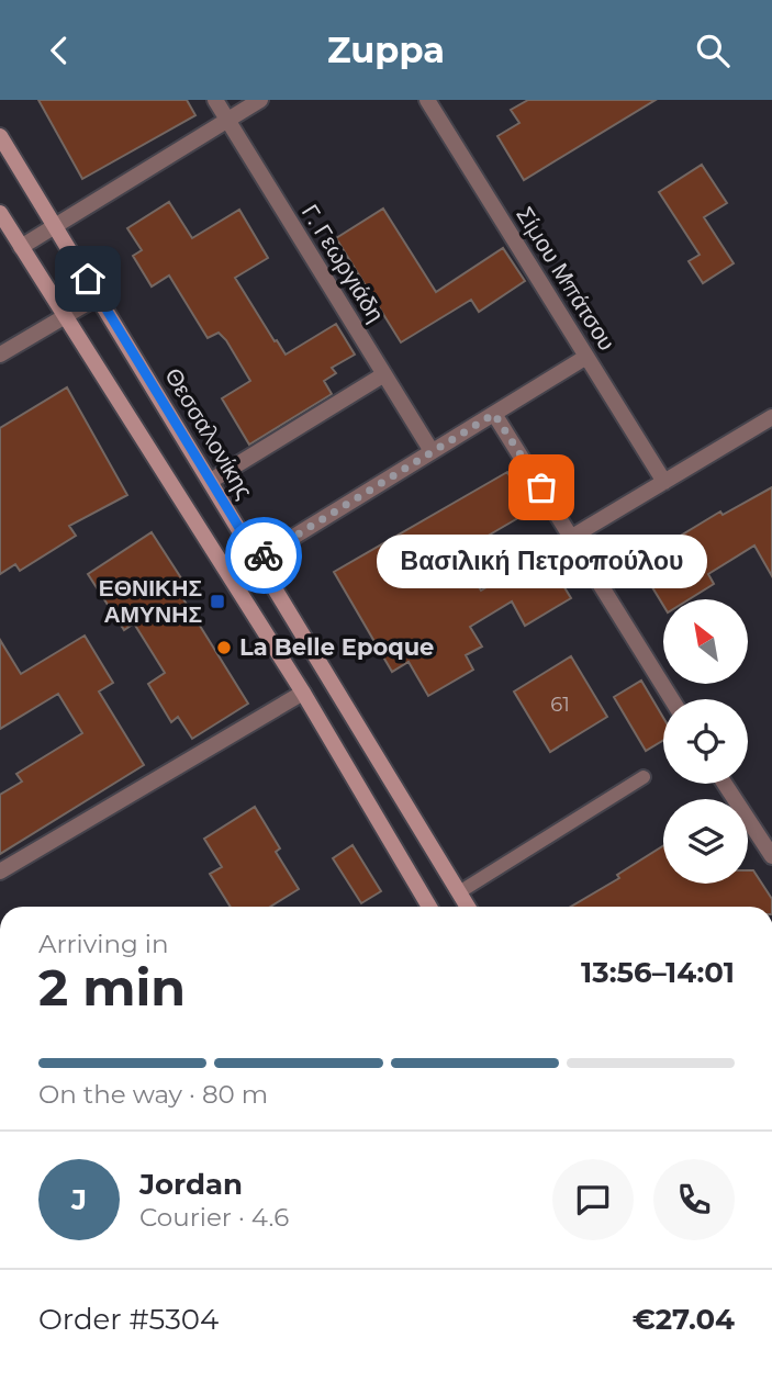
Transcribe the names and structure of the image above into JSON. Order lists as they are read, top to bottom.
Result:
{
  "streets": {
    "main road": ["Θεσσαλονίκης"],
    "street": ["Γ. Γεωργιάδη", "Σίμου Μπάτσου"]
  },
  "places": {
    "other": ["Βασιλική Πετροπούλου", "La Belle Epoque"],
    "transit": ["ΕΘΝΙΚΗΣ ΑΜΥΝΗΣ"]
  },
  "house_numbers": ["61"],
  "north": "top left",
  "page": {
    "header": "Zuppa",
    "bubble": "Βασιλική Πετροπούλου",
    "heading": ["2 min", "Arriving in", "13:56–14:01"],
    "panel": [
      "Jordan",
      "Courier · 4.6",
      "Order #5304",
      "€27.04"
    ],
    "bar": "On the way · 80 m",
    "round": "J"
  }
}
